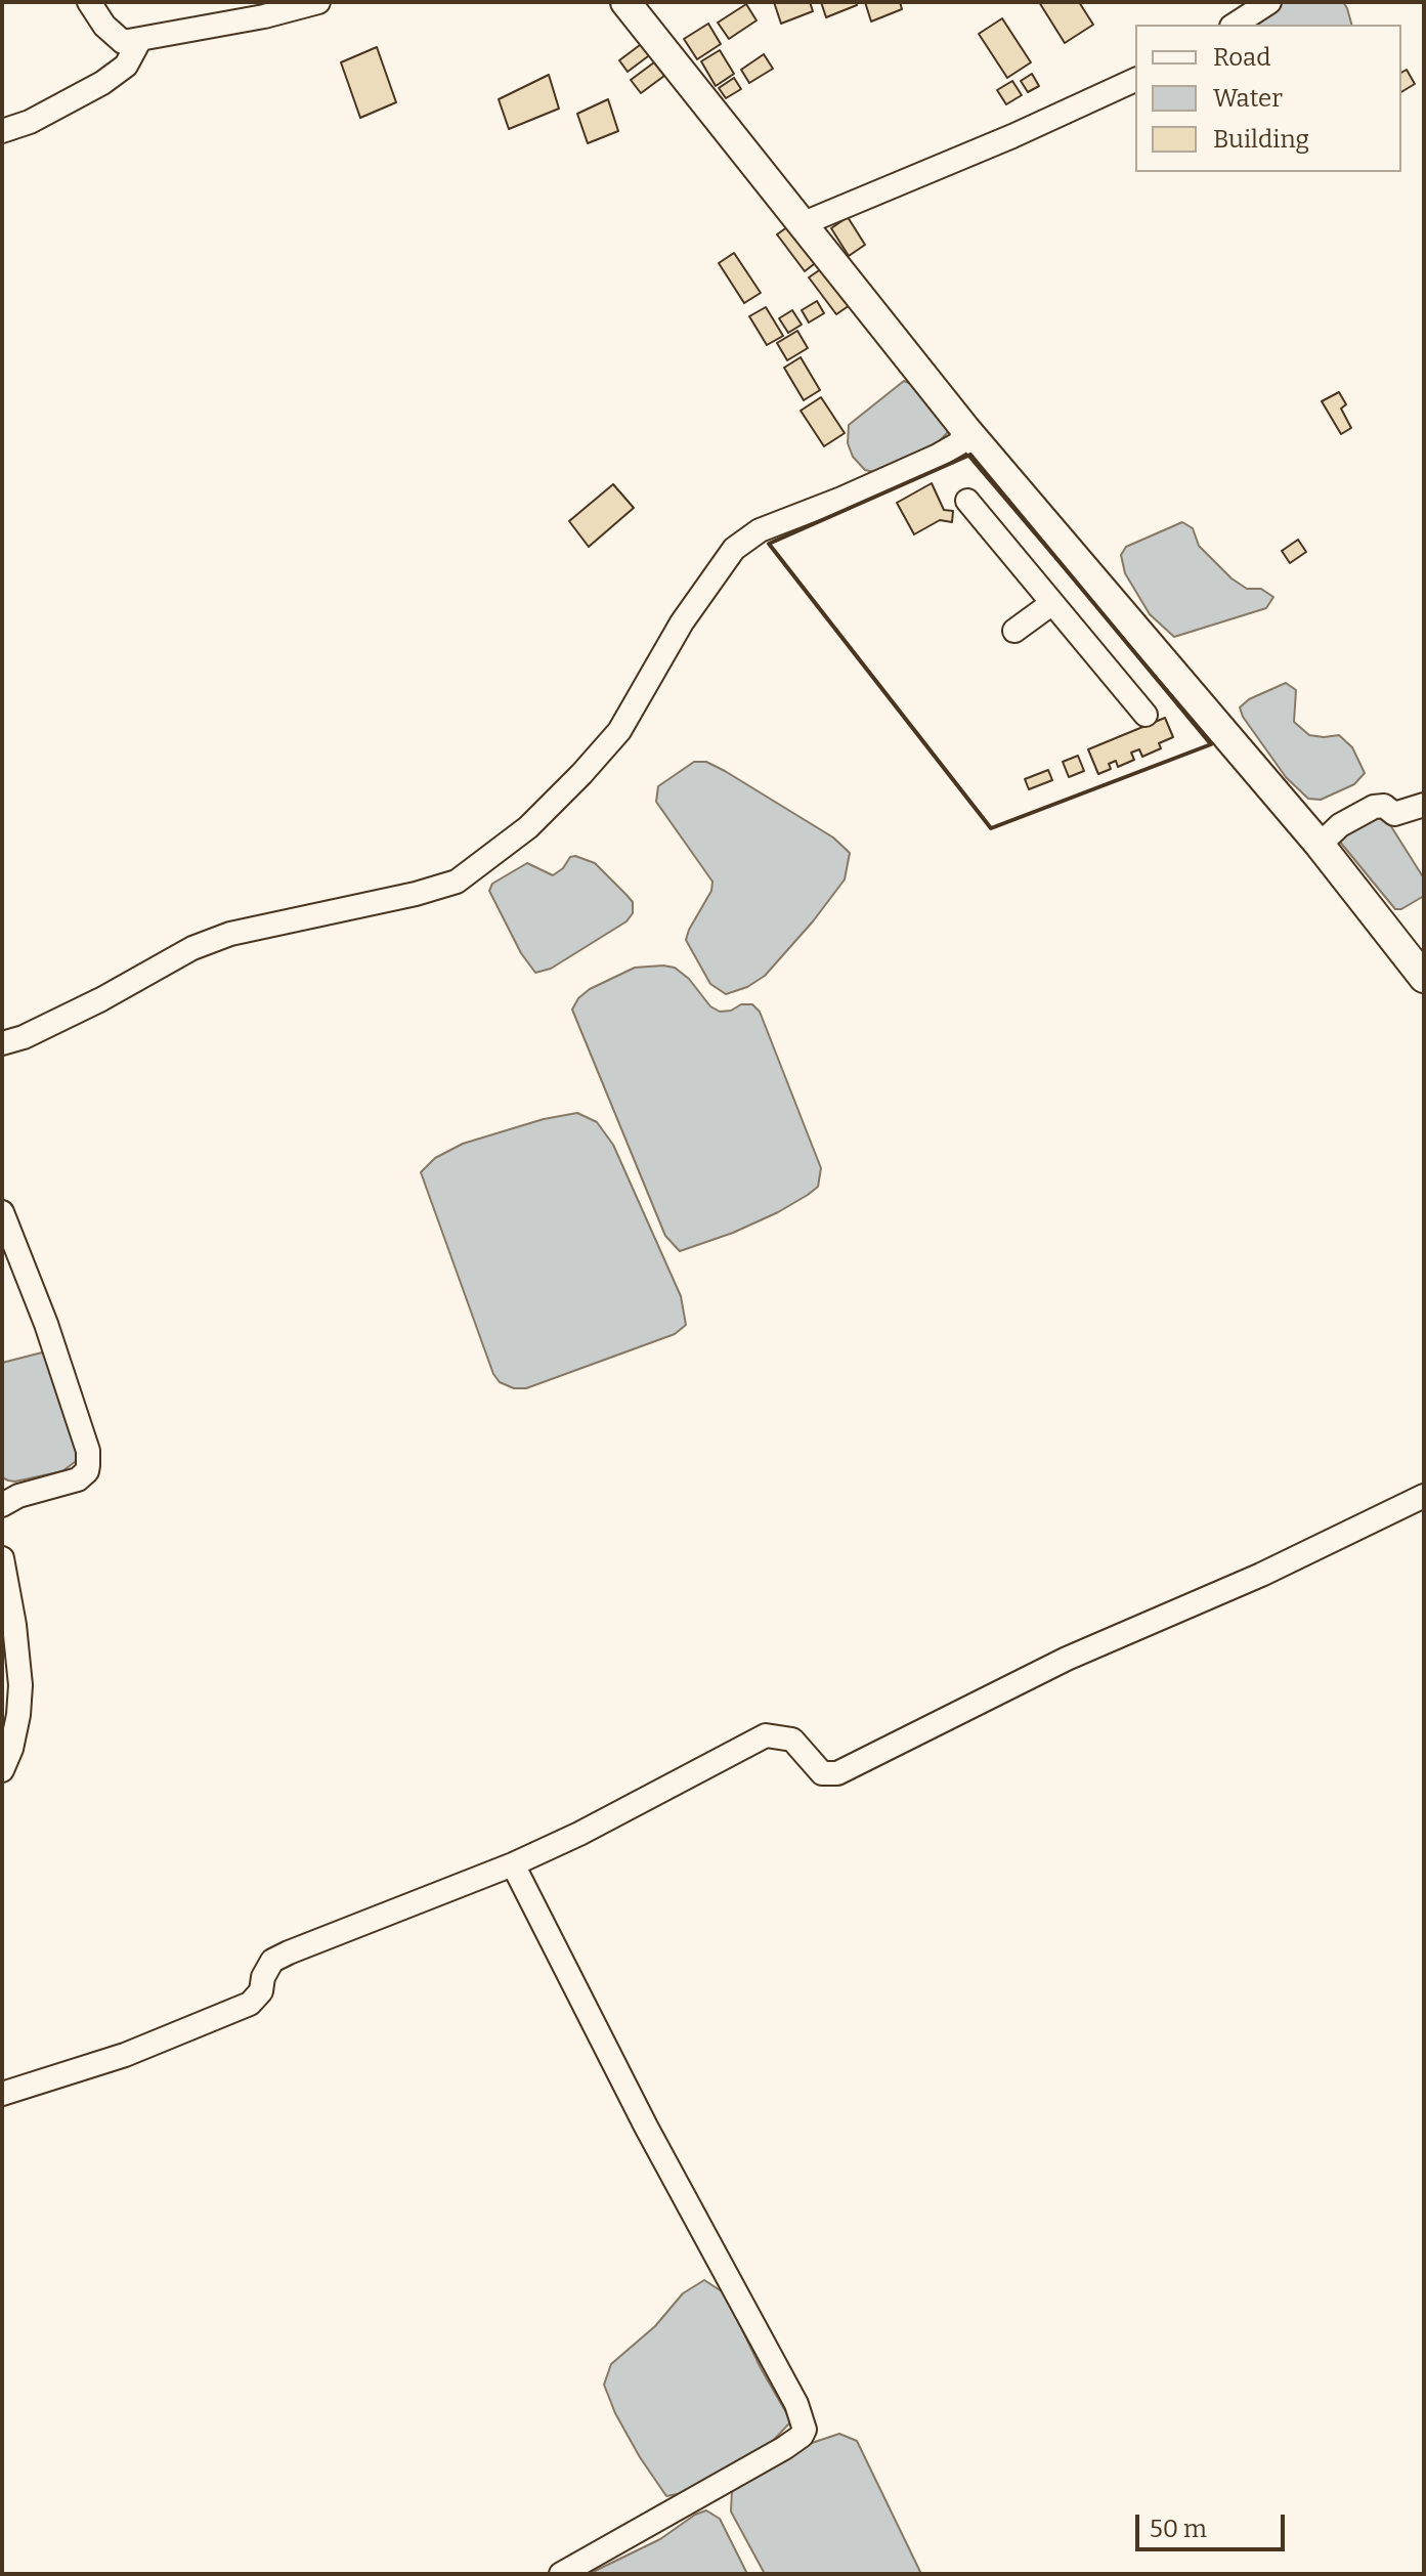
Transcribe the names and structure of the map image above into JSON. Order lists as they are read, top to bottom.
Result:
{
  "legend": ["Road", "Water", "Building"],
  "scale_bar": "50 m"
}
